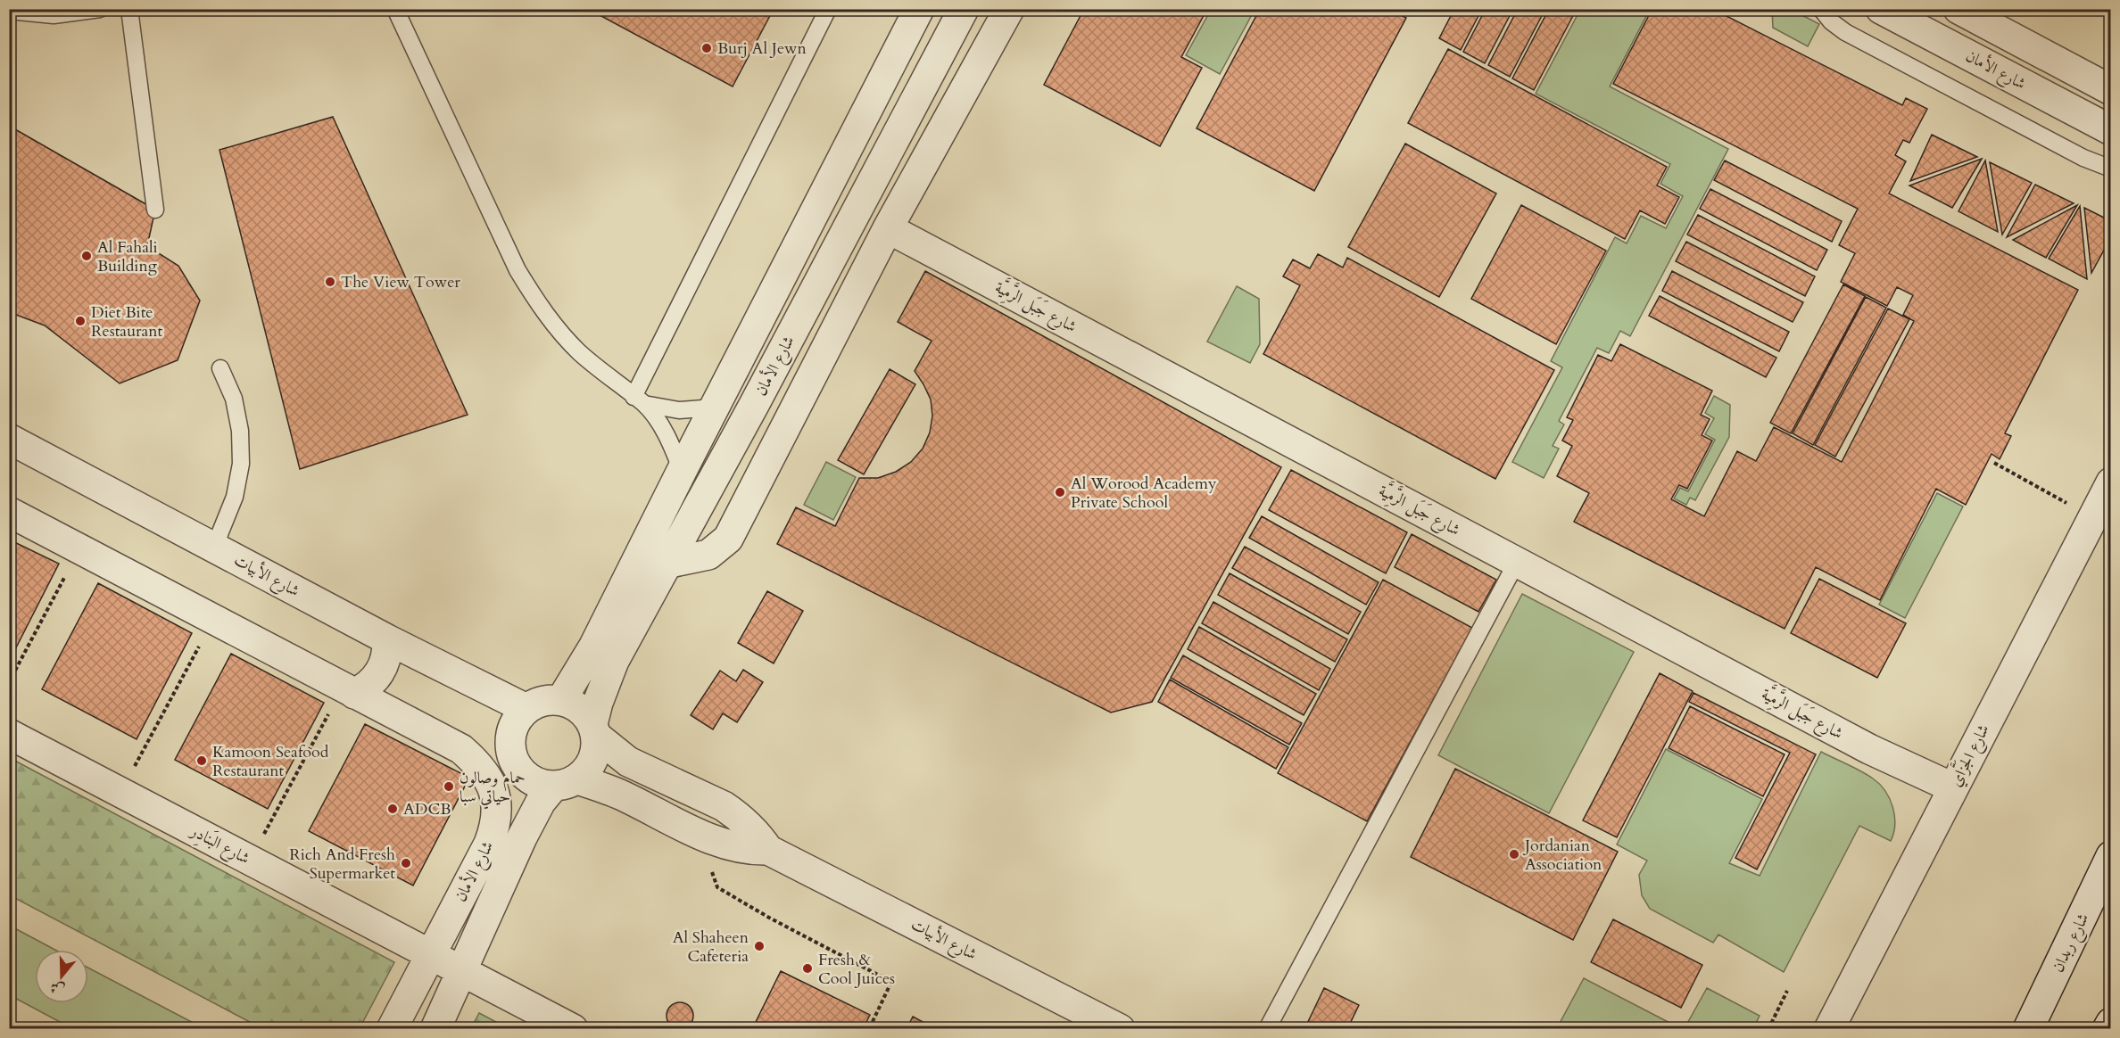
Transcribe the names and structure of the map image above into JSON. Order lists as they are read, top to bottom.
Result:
{
  "streets": {
    "street": [
      "شارع الأمان",
      "شارع جَبَل الرَّمِيَّة",
      "شارع الأبيات",
      "شارع الجَزَّاي",
      "شارع البَنادِر",
      "شارع ربدان"
    ]
  },
  "crossings": [
    ["شارع الأمان", "شارع الأبيات"],
    ["شارع الأمان", "شارع البَنادِر"],
    ["شارع جَبَل الرَّمِيَّة", "شارع الجَزَّاي"]
  ],
  "places": [
    "Burj Al Jewn",
    "Al Fahali Building",
    "The View Tower",
    "Diet Bite Restaurant",
    "Al Worood Academy Private School",
    "Kamoon Seafood Restaurant",
    "حمام وصالون حياتي سبا",
    "ADCB",
    "Jordanian Association",
    "Rich And Fresh Supermarket",
    "Al Shaheen Cafeteria",
    "Fresh & Cool Juices"
  ],
  "north": "bottom"
}
